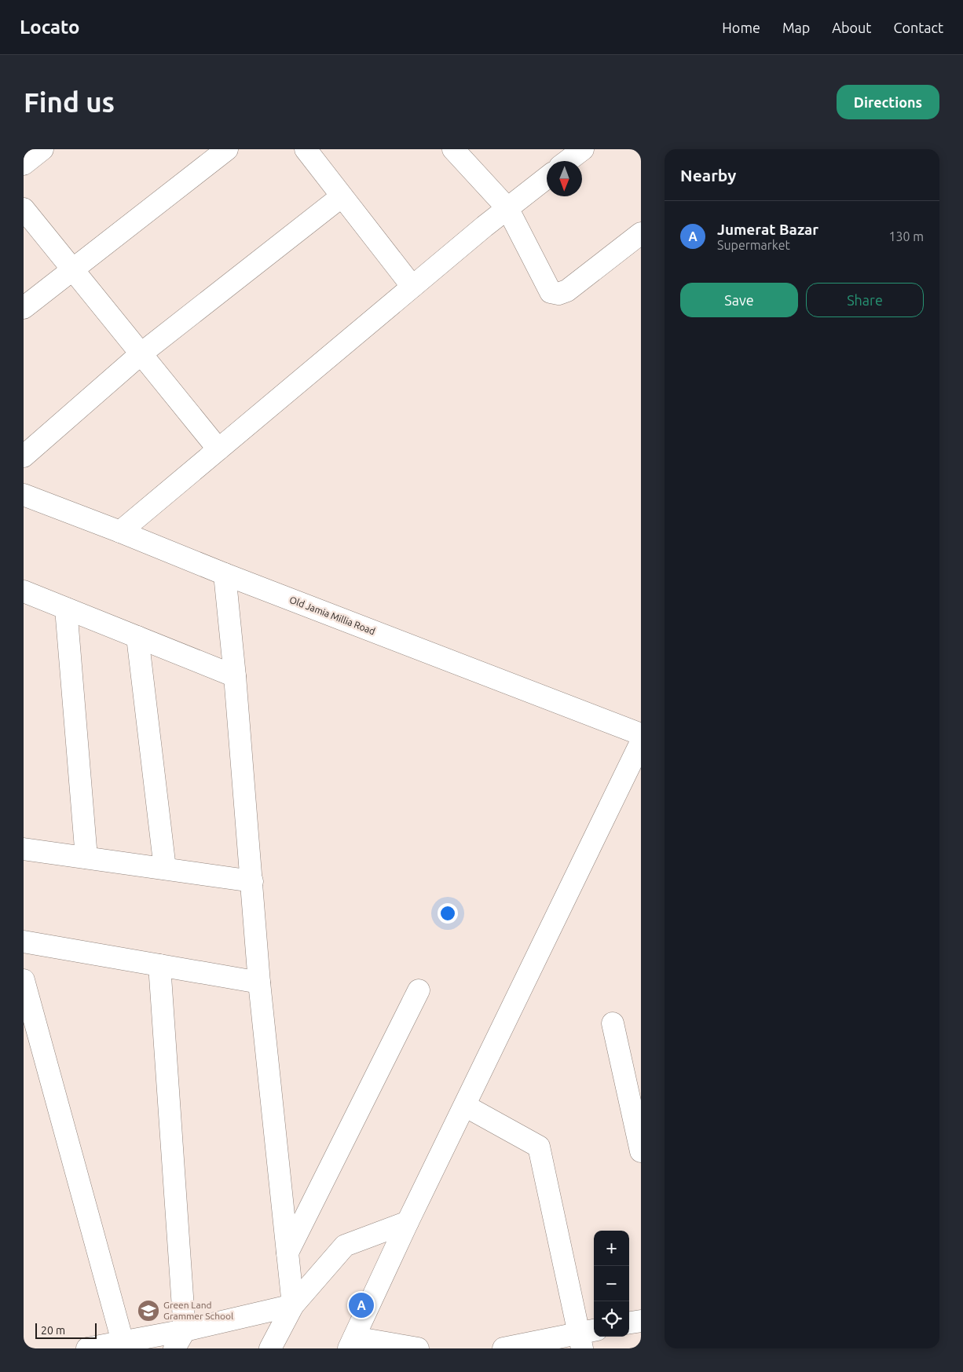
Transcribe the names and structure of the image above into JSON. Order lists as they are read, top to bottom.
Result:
{
  "streets": {
    "street": ["Old Jamia Millia Road"]
  },
  "places": {
    "school or university": ["Green Land Grammer School"]
  },
  "scale_bar": "20 m",
  "north": "bottom",
  "page": {
    "header": "Locato",
    "nav": [
      "Home",
      "Map",
      "About",
      "Contact"
    ],
    "buttons": [
      "Directions",
      ["Save", "Share"]
    ],
    "title": "Find us",
    "heading": "Nearby",
    "list": [
      {
        "mark": "A",
        "name": "Jumerat Bazar",
        "note": "Supermarket",
        "value": "130 m"
      }
    ],
    "map_buttons": ["+", "−"],
    "pins": "A",
    "scale": "20 m"
  }
}
